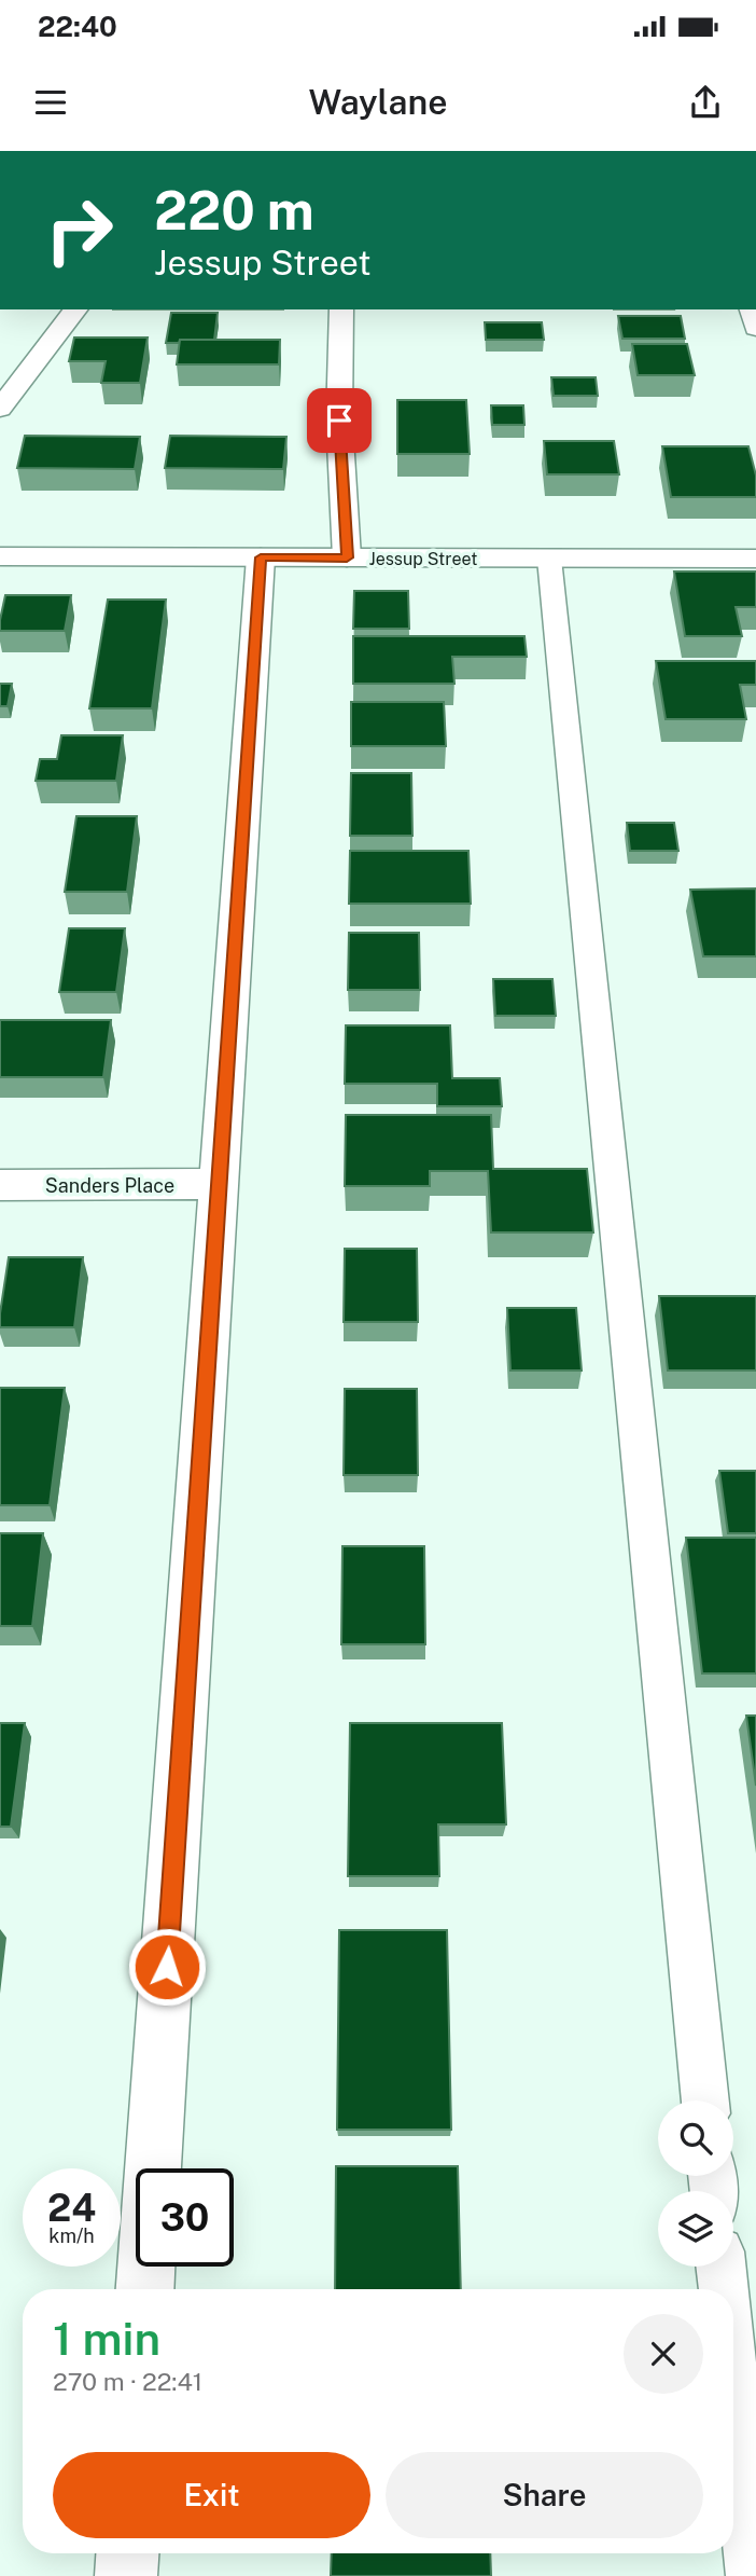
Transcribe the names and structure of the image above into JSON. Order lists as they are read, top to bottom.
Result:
{
  "streets": {
    "street": ["Jessup Street", "Sanders Place"]
  },
  "page": {
    "status": "22:40",
    "header": "Waylane",
    "turn": ["220 m", "Jessup Street"],
    "speed": "24 km/h",
    "limit": "30",
    "heading": ["1 min", "270 m · 22:41"],
    "buttons": ["Exit", "Share"]
  }
}
